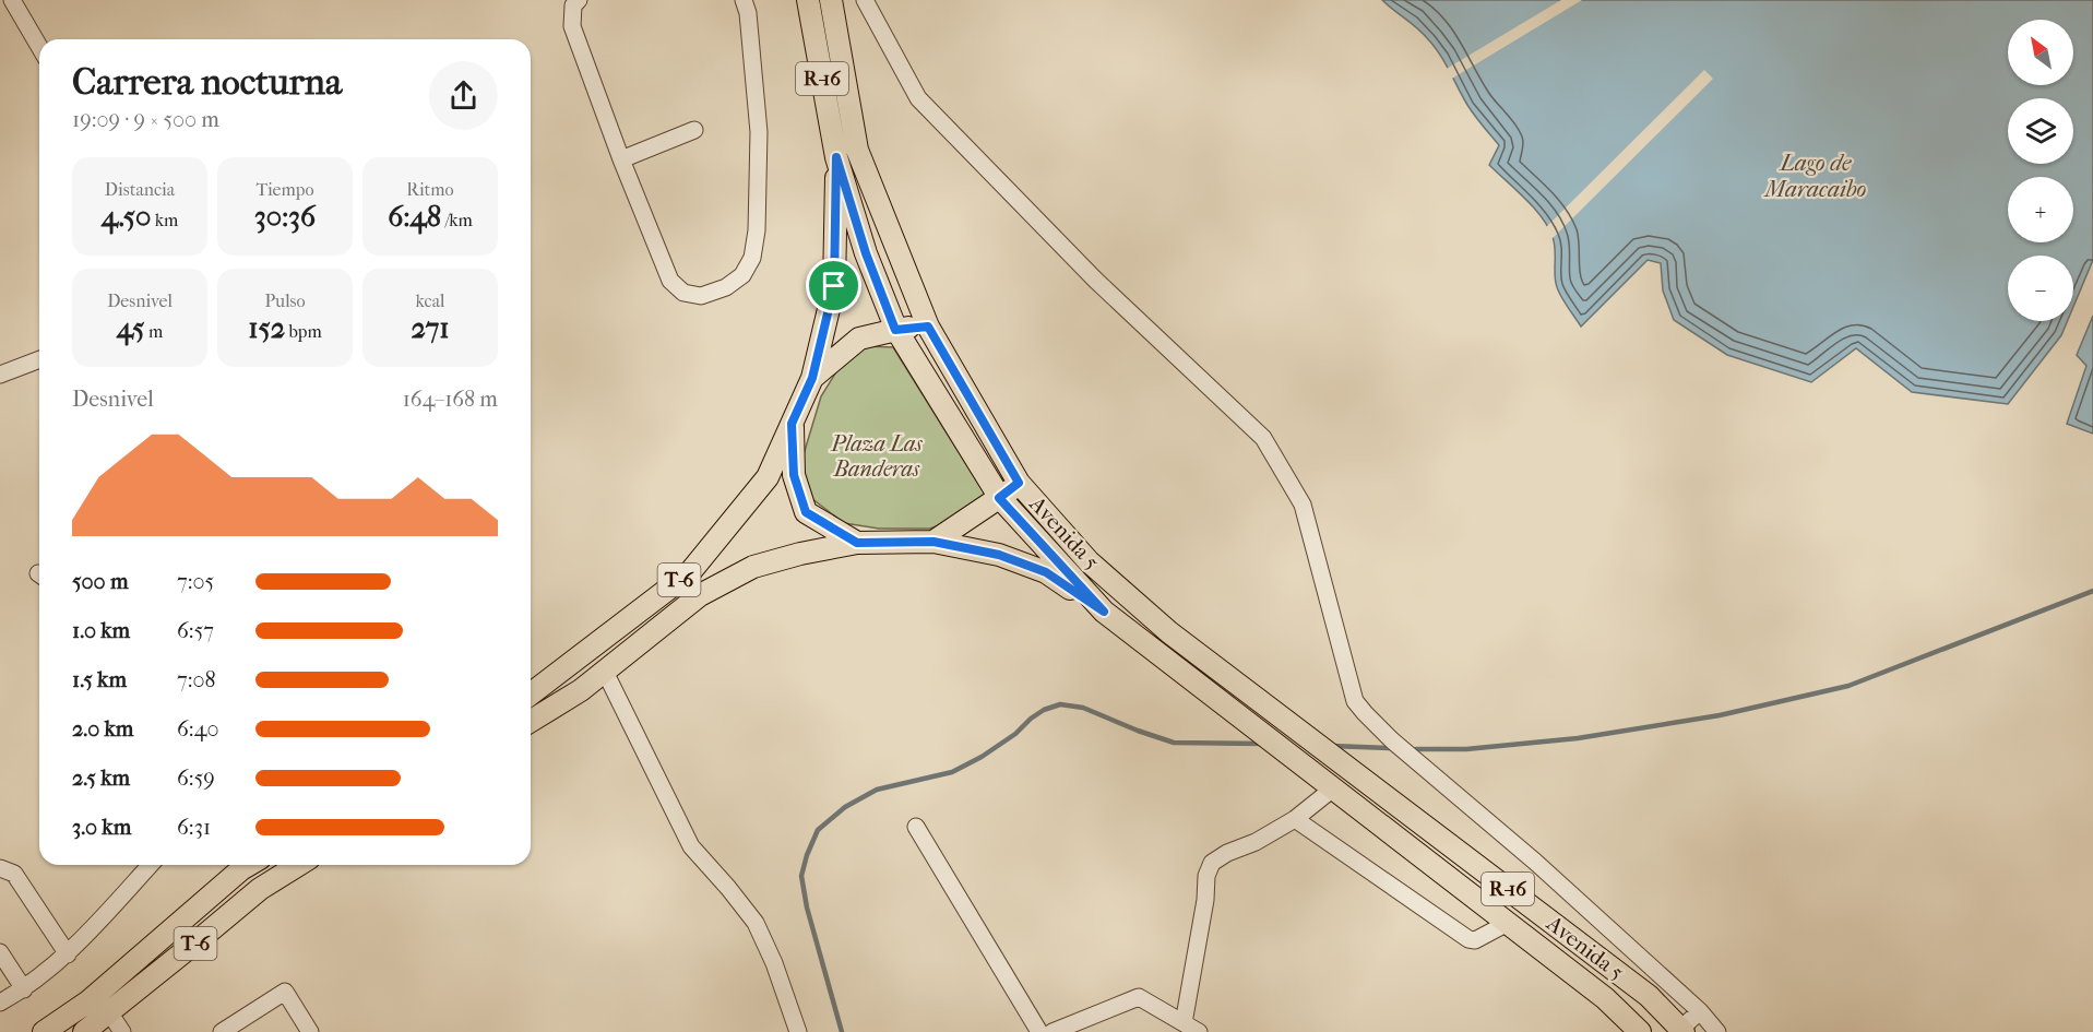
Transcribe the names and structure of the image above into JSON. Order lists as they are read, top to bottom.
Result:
{
  "streets": {
    "main road": ["R-16", "Avenida 5", "T-6"]
  },
  "crossings": [
    ["R-16", "Avenida 5"],
    ["Avenida 5", "T-6"]
  ],
  "water": ["Lago de Maracaibo"],
  "parks": ["Plaza Las Banderas"],
  "north": "top left",
  "page": {
    "map_buttons": ["+", "−"],
    "heading": ["Carrera nocturna", "19:09 · 9 × 500 m"],
    "stats": [
      ["Distancia", "4.50 km"],
      ["Tiempo", "30:36"],
      ["Ritmo", "6:48 /km"],
      ["Desnivel", "45 m"],
      ["Pulso", "152 bpm"],
      ["kcal", "271"]
    ],
    "chart": ["Desnivel", "164–168 m"],
    "list": [
      {
        "name": "500 m",
        "note": "7:05"
      },
      {
        "name": "1.0 km",
        "note": "6:57"
      },
      {
        "name": "1.5 km",
        "note": "7:08"
      },
      {
        "name": "2.0 km",
        "note": "6:40"
      },
      {
        "name": "2.5 km",
        "note": "6:59"
      },
      {
        "name": "3.0 km",
        "note": "6:31"
      }
    ]
  }
}
